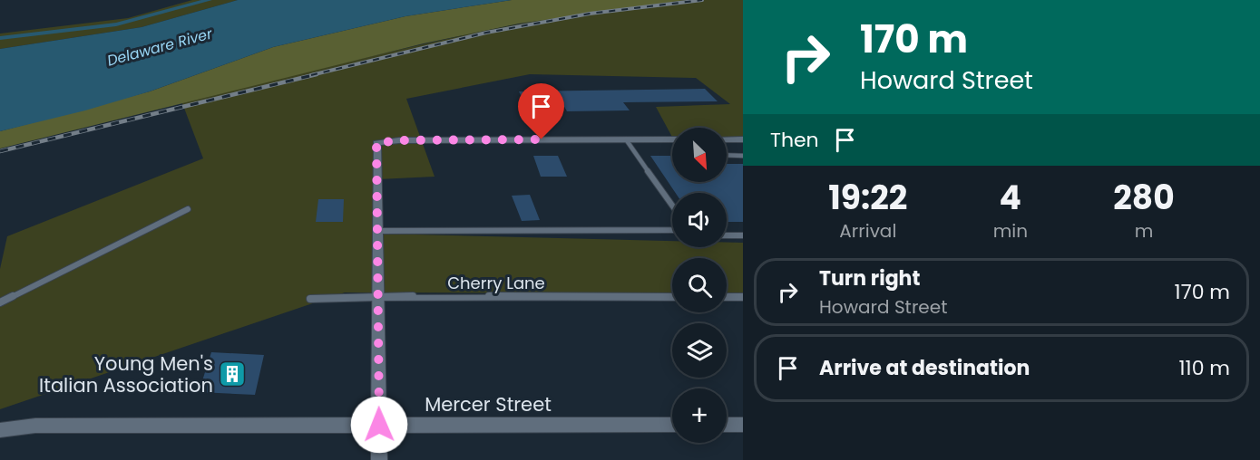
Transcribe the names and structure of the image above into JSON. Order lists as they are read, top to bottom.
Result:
{
  "streets": {
    "street": ["Mercer Street"],
    "lane": ["Cherry Lane"]
  },
  "water": ["Delaware River"],
  "places": {
    "building": ["Young Men's Italian Association"]
  },
  "north": "bottom right",
  "page": {
    "turn": ["170 m", "Howard Street"],
    "then": "Then",
    "map_buttons": "+",
    "eta": [
      "19:22",
      "Arrival",
      "4",
      "min",
      "280",
      "m"
    ],
    "list": [
      {
        "name": "Turn right",
        "note": "Howard Street",
        "value": "170 m"
      },
      {
        "name": "Arrive at destination",
        "value": "110 m"
      }
    ]
  }
}
